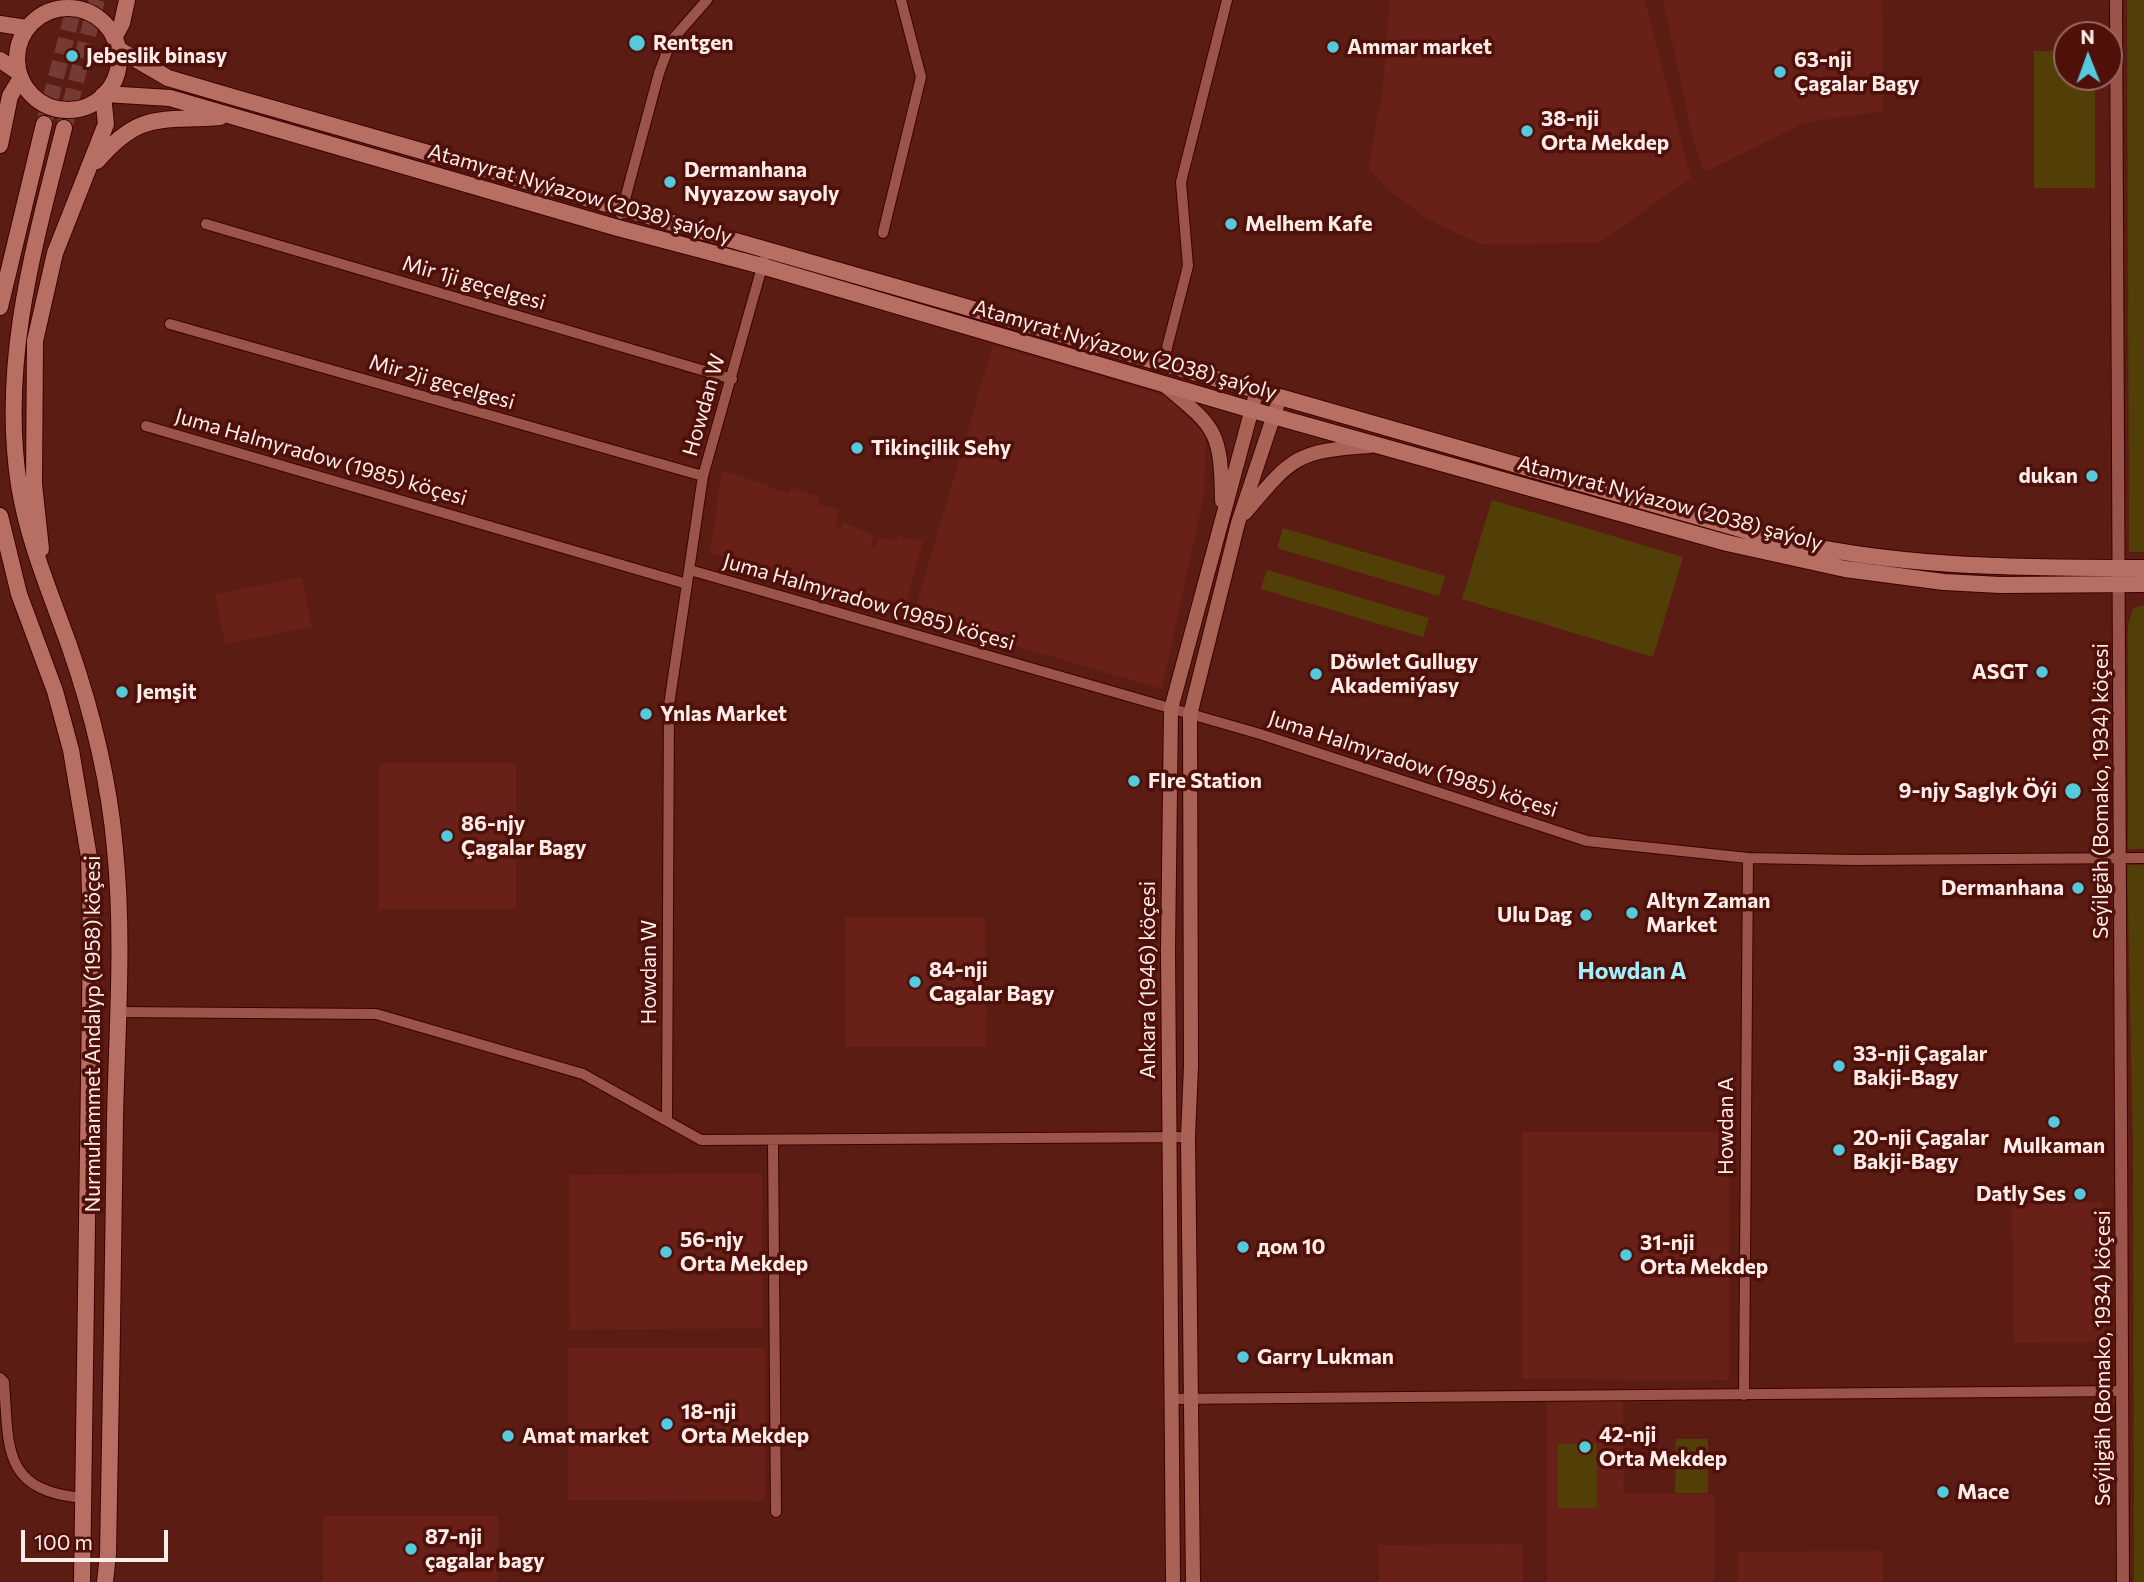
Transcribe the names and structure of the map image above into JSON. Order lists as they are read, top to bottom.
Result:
{
  "streets": {
    "main road": ["Atamyrat Nyýazow (2038) şaýoly", "Ankara (1946) köçesi", "Nurmuhammet Andalyp (1958) köçesi"],
    "street": [
      "Mir 1ji geçelgesi",
      "Mir 2ji geçelgesi",
      "Howdan W",
      "Juma Halmyradow (1985) köçesi",
      "Seýilgäh (Bomako, 1934) köçesi",
      "Howdan A"
    ]
  },
  "crossings": [
    ["Atamyrat Nyýazow (2038) şaýoly", "Howdan W"],
    ["Atamyrat Nyýazow (2038) şaýoly", "Seýilgäh (Bomako, 1934) köçesi"],
    ["Atamyrat Nyýazow (2038) şaýoly", "Ankara (1946) köçesi"],
    ["Mir 1ji geçelgesi", "Howdan W"],
    ["Mir 2ji geçelgesi", "Howdan W"],
    ["Howdan W", "Juma Halmyradow (1985) köçesi"],
    ["Juma Halmyradow (1985) köçesi", "Seýilgäh (Bomako, 1934) köçesi"],
    ["Juma Halmyradow (1985) köçesi", "Ankara (1946) köçesi"],
    ["Juma Halmyradow (1985) köçesi", "Howdan A"]
  ],
  "districts": ["Howdan A"],
  "places": [
    "Rentgen",
    "Ammar market",
    "Jebeslik binasy",
    "63-nji Çagalar Bagy",
    "38-nji Orta Mekdep",
    "Dermanhana Nyyazow sayoly",
    "Melhem Kafe",
    "Tikinçilik Sehy",
    "dukan",
    "ASGT",
    "Döwlet Gullugy Akademiýasy",
    "Jemşit",
    "Ynlas Market",
    "FIre Station",
    "9-njy Saglyk Öýi",
    "86-njy Çagalar Bagy",
    "Dermanhana",
    "Altyn Zaman Market",
    "Ulu Dag",
    "84-nji Cagalar Bagy",
    "33-nji Çagalar Bakji-Bagy",
    "Mulkaman",
    "20-nji Çagalar Bakji-Bagy",
    "Datly Ses",
    "дом 10",
    "56-njy Orta Mekdep",
    "31-nji Orta Mekdep",
    "Garry Lukman",
    "18-nji Orta Mekdep",
    "Amat market",
    "42-nji Orta Mekdep",
    "Mace",
    "87-nji çagalar bagy"
  ],
  "scale_bar": "100 m",
  "north": "top"
}
